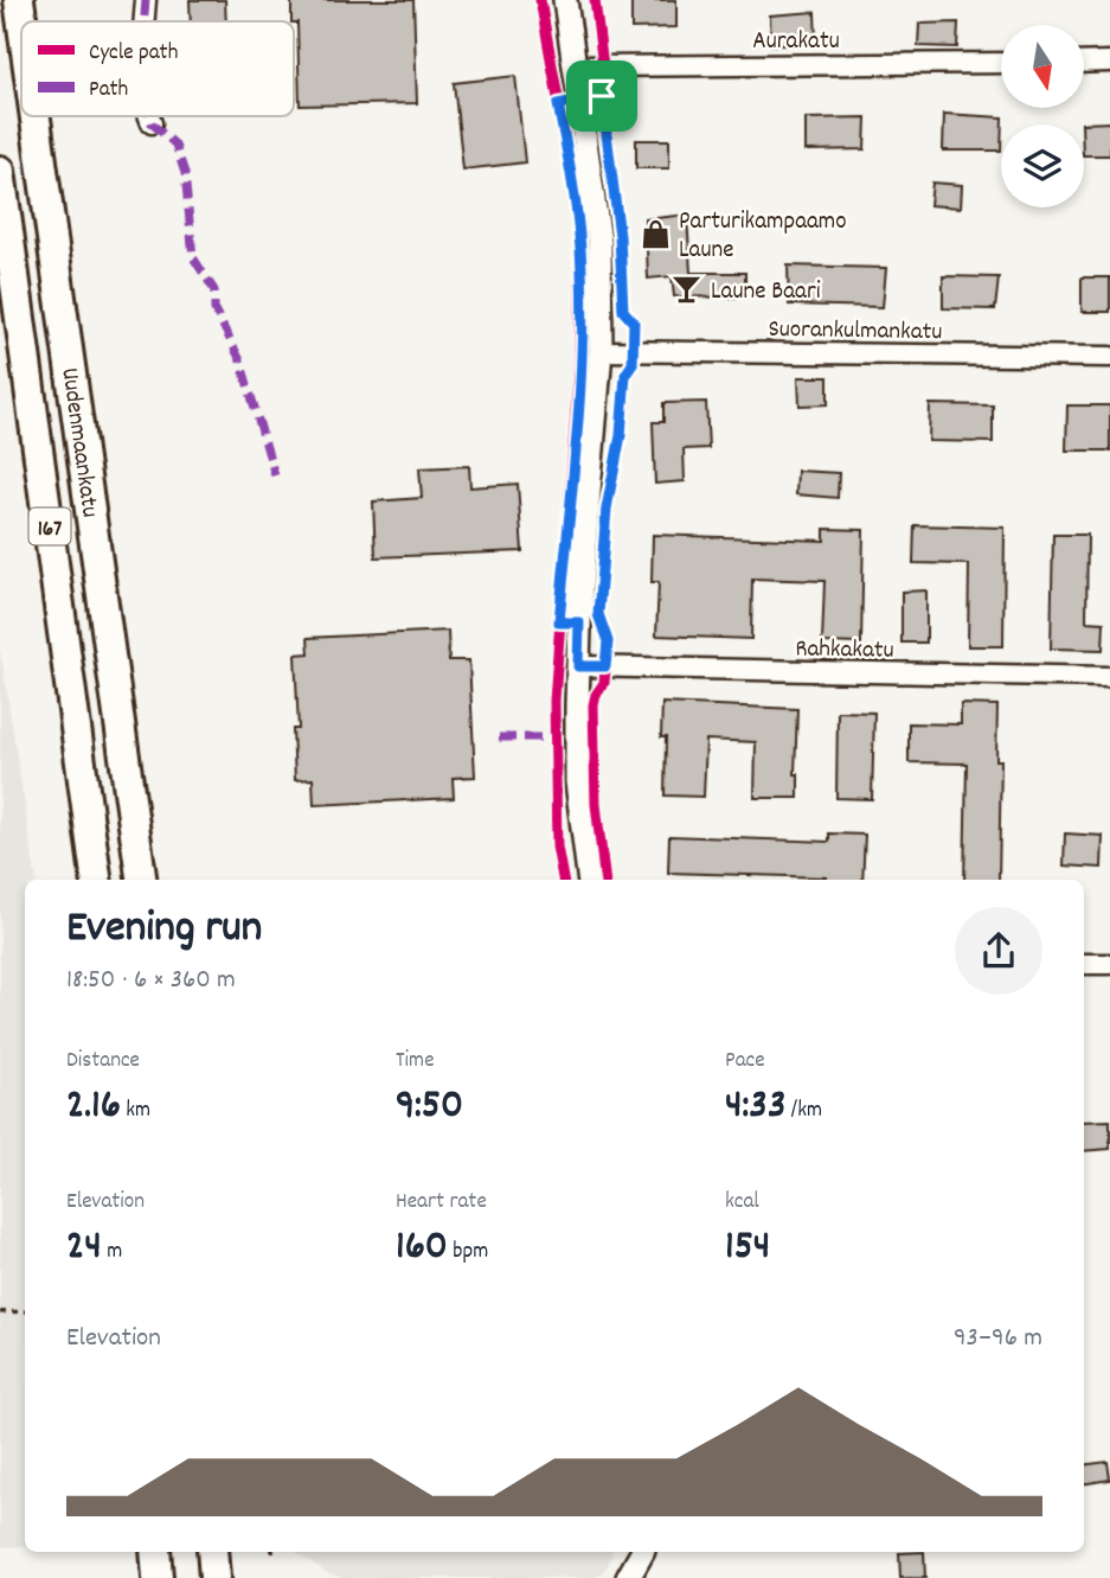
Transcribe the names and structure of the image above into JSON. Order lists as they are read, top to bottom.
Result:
{
  "streets": {
    "main road": ["Uudenmaankatu", "167"],
    "street": ["Aurakatu", "Suorankulmankatu", "Rahkakatu"]
  },
  "places": {
    "shop": ["Parturikampaamo Laune"],
    "bar": ["Laune Baari"]
  },
  "legend": ["Cycle path", "Path"],
  "north": "bottom",
  "page": {
    "heading": ["Evening run", "18:50 · 6 × 360 m"],
    "stats": [
      ["Distance", "2.16 km"],
      ["Time", "9:50"],
      ["Pace", "4:33 /km"],
      ["Elevation", "24 m"],
      ["Heart rate", "160 bpm"],
      ["kcal", "154"]
    ],
    "chart": ["Elevation", "93–96 m"]
  }
}
